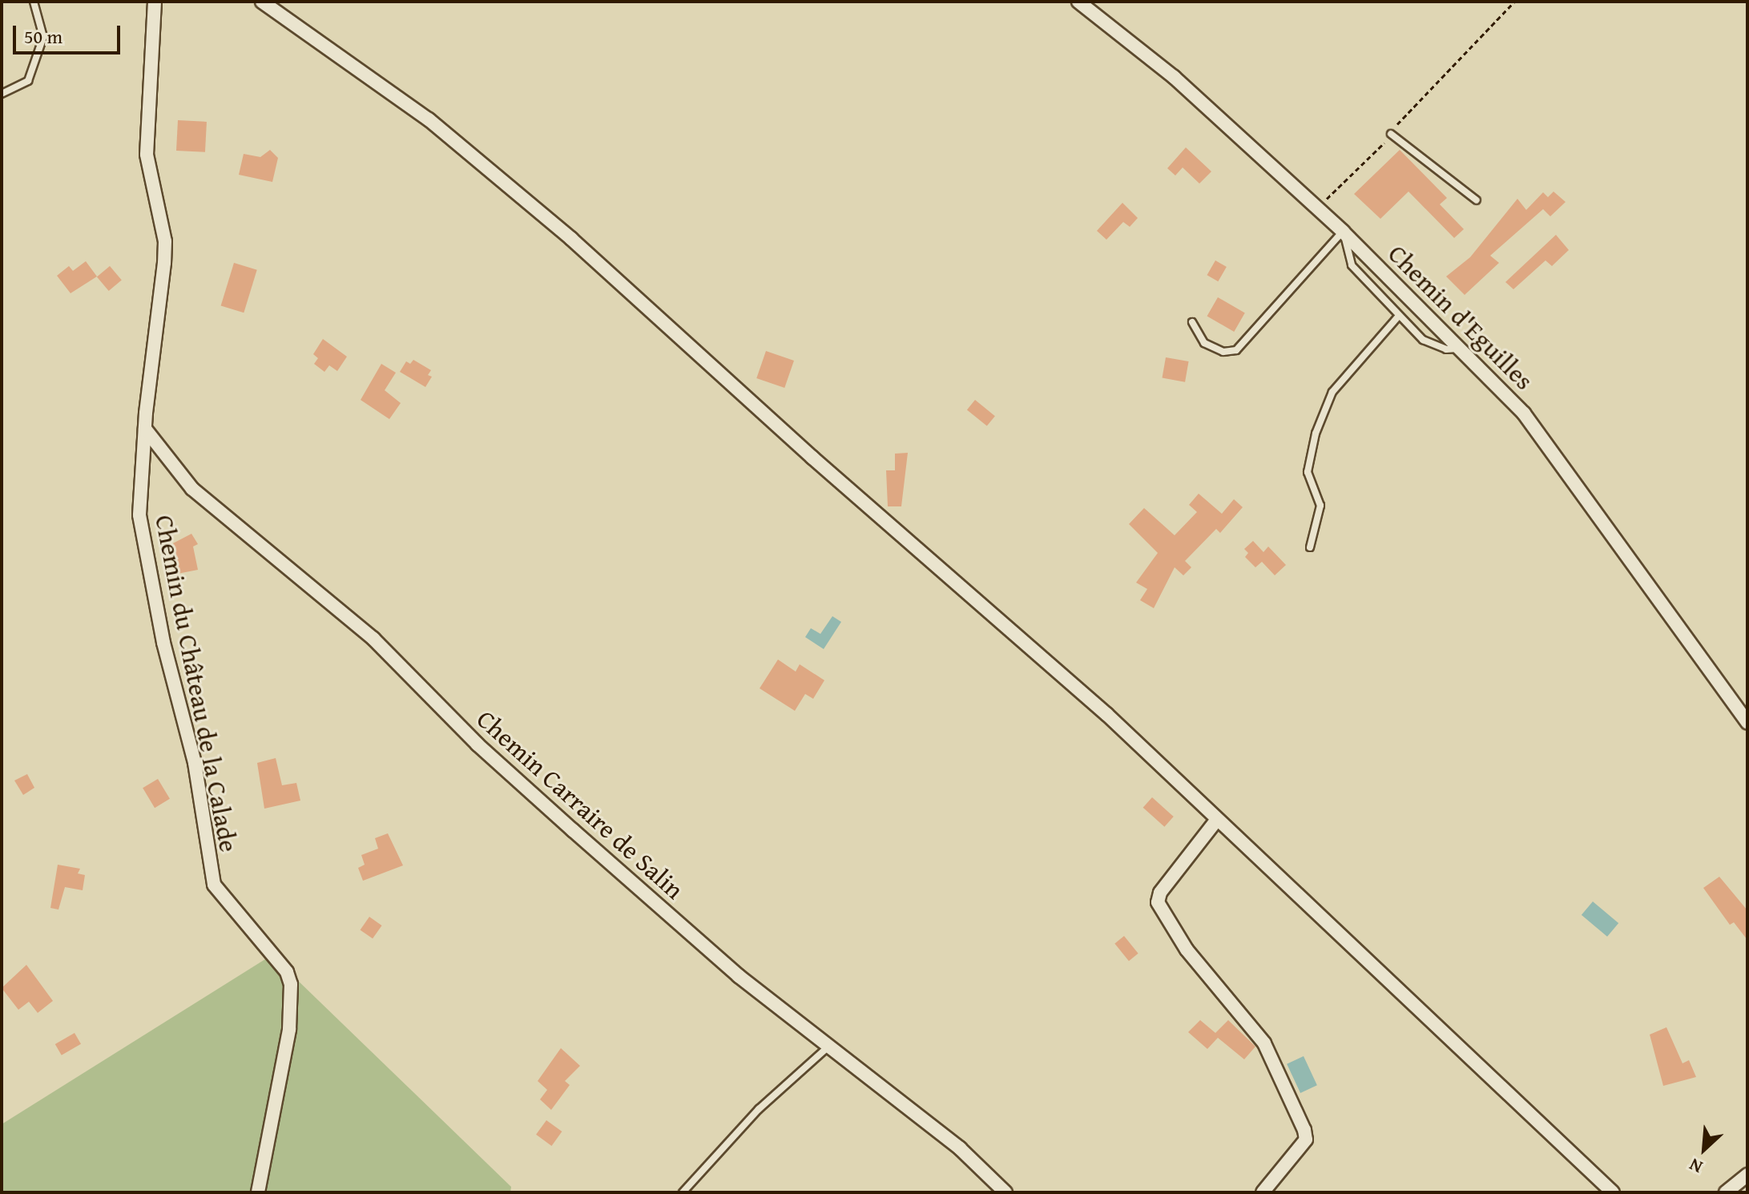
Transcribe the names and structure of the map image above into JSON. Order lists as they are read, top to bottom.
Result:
{
  "streets": {
    "street": ["Chemin d'Eguilles", "Chemin du Château de la Calade", "Chemin Carraire de Salin"]
  },
  "crossings": [
    ["Chemin du Château de la Calade", "Chemin Carraire de Salin"]
  ],
  "scale_bar": "50 m",
  "north": "bottom left"
}
